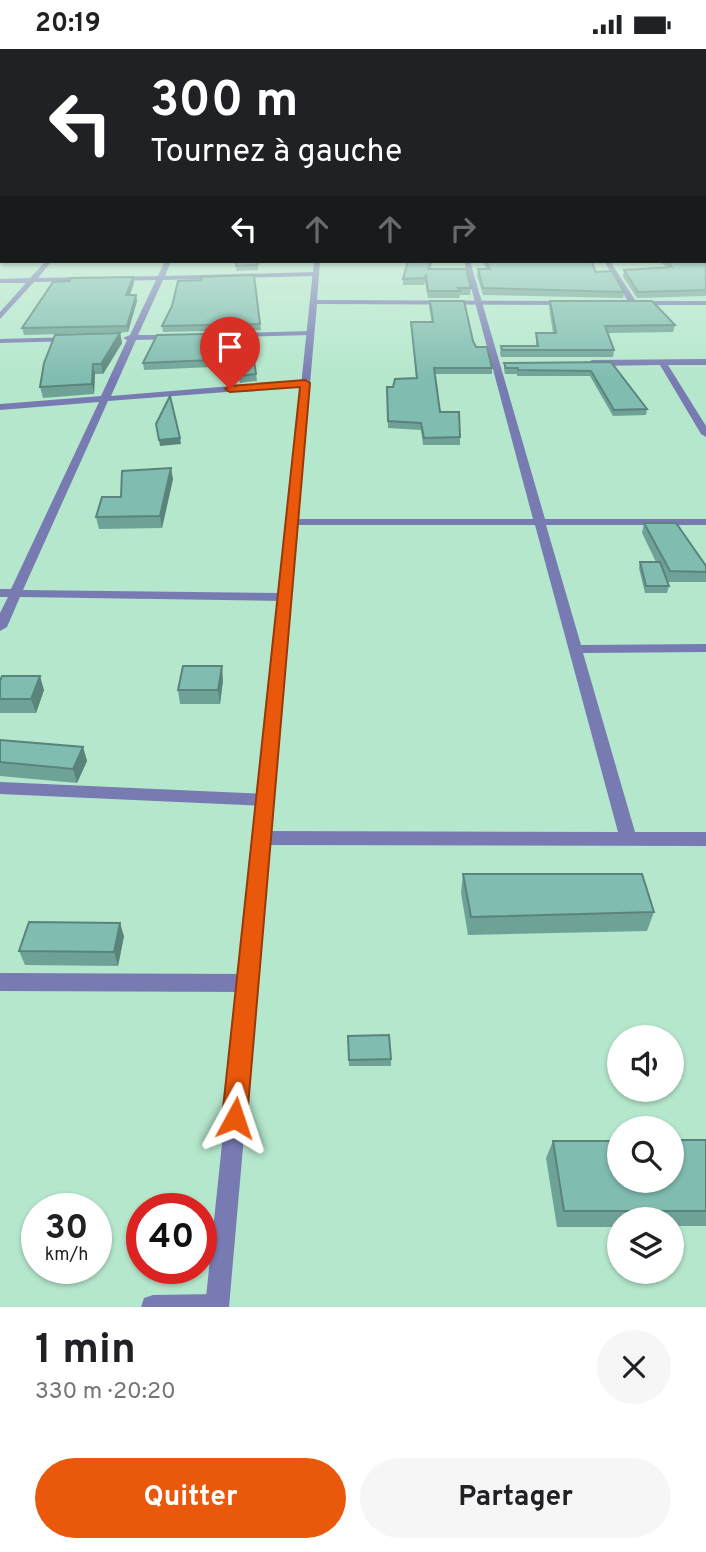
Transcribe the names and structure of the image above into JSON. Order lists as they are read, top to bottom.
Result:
{
  "page": {
    "status": "20:19",
    "turn": ["300 m", "Tournez à gauche"],
    "speed": "30 km/h",
    "limit": "40",
    "heading": ["1 min", "330 m · 20:20"],
    "buttons": ["Quitter", "Partager"]
  }
}
